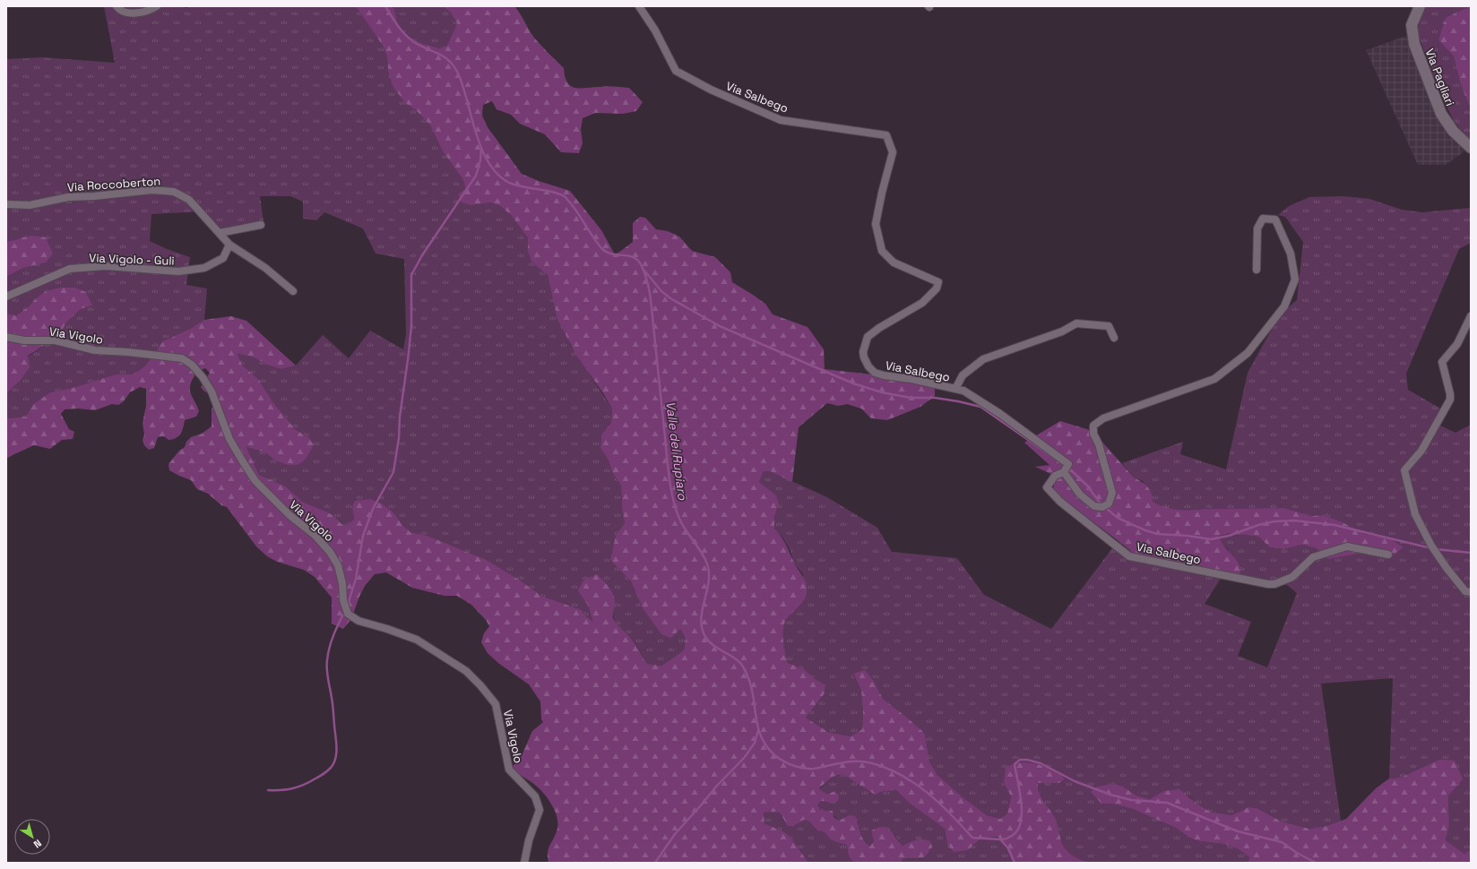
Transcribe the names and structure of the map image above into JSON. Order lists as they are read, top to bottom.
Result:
{
  "streets": {
    "street": [
      "Via Pagliari",
      "Via Salbego",
      "Via Roccoberton",
      "Via Vigolo - Guli",
      "Via Vigolo"
    ]
  },
  "crossings": [
    ["Via Roccoberton", "Via Vigolo - Guli"]
  ],
  "water": ["Valle del Rupiaro"],
  "north": "bottom right"
}
